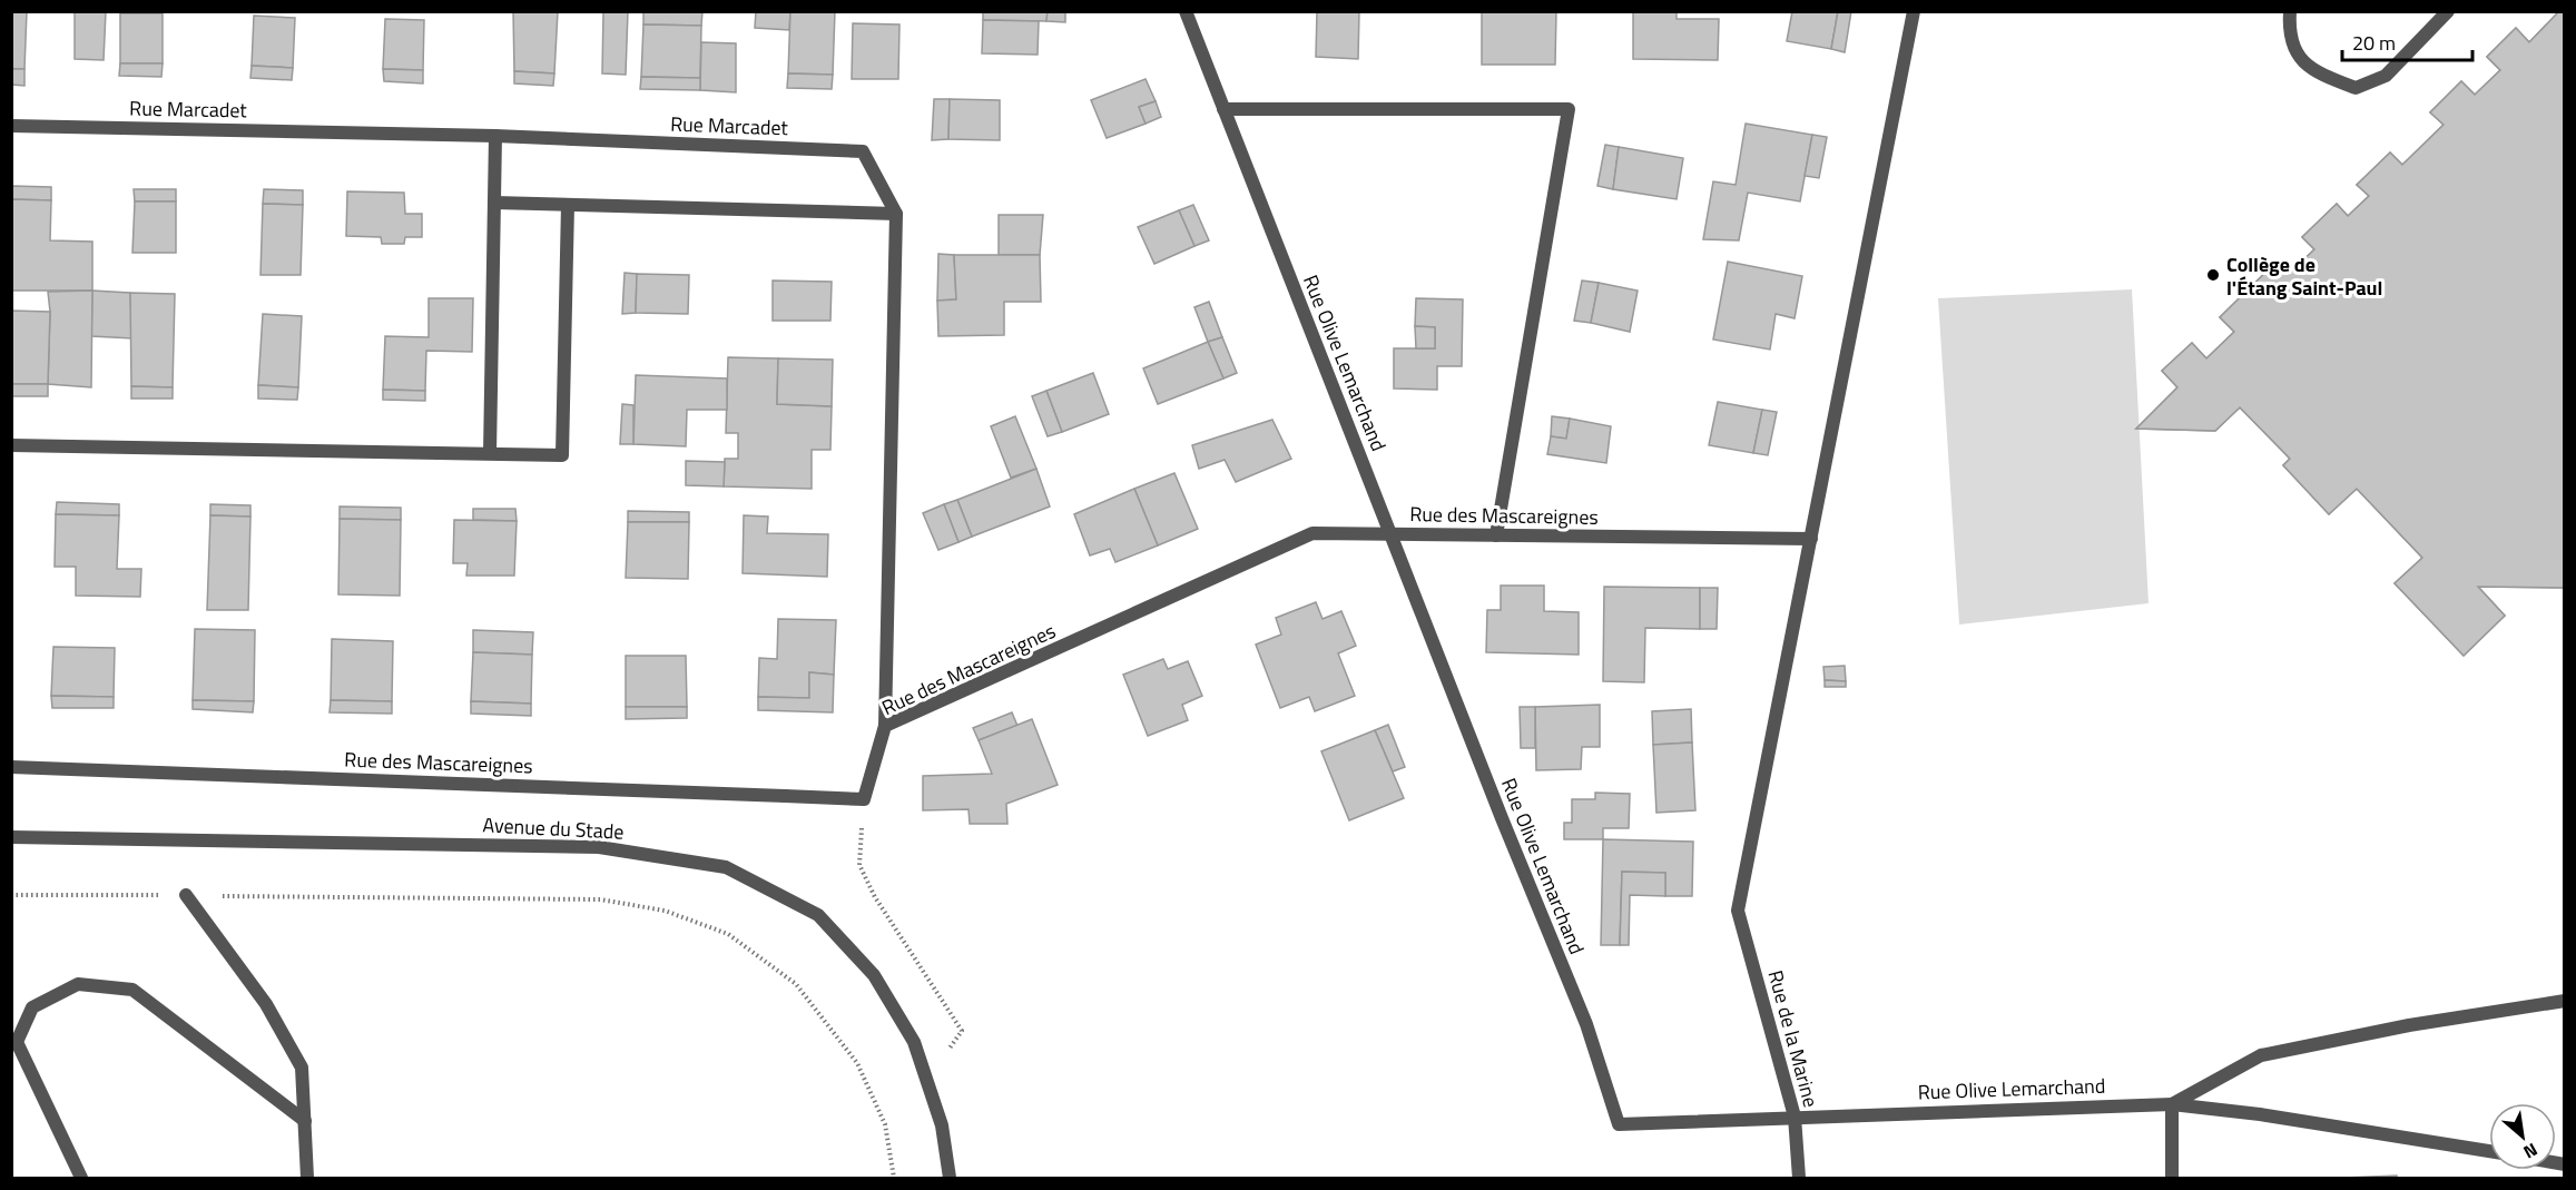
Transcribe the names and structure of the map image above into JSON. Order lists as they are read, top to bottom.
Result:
{
  "streets": {
    "street": [
      "Rue Marcadet",
      "Rue Olive Lemarchand",
      "Rue des Mascareignes",
      "Avenue du Stade",
      "Rue de la Marine"
    ]
  },
  "crossings": [
    ["Rue Marcadet", "Rue des Mascareignes"],
    ["Rue Olive Lemarchand", "Rue des Mascareignes"],
    ["Rue Olive Lemarchand", "Rue de la Marine"],
    ["Rue des Mascareignes", "Rue de la Marine"]
  ],
  "places": ["Collège de l'Étang Saint-Paul"],
  "scale_bar": "20 m",
  "north": "bottom right"
}
